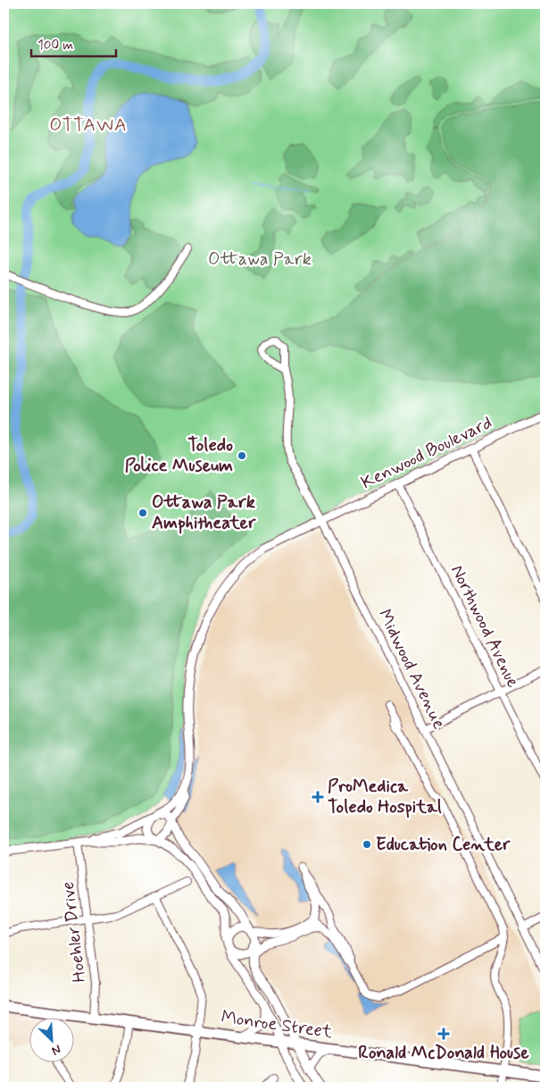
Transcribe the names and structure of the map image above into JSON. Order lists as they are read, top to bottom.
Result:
{
  "streets": {
    "main road": ["Monroe Street"],
    "street": [
      "Kenwood Boulevard",
      "Northwood Avenue",
      "Midwood Avenue",
      "Hoehler Drive"
    ]
  },
  "crossings": [
    ["Kenwood Boulevard", "Northwood Avenue"],
    ["Kenwood Boulevard", "Midwood Avenue"],
    ["Hoehler Drive", "Monroe Street"]
  ],
  "districts": ["OTTAWA"],
  "parks": ["Ottawa Park"],
  "places": {
    "other": ["Toledo Police Museum", "Ottawa Park Amphitheater", "Education Center"],
    "health": ["ProMedica Toledo Hospital", "Ronald McDonald House"]
  },
  "scale_bar": "100 m",
  "north": "bottom right"
}
